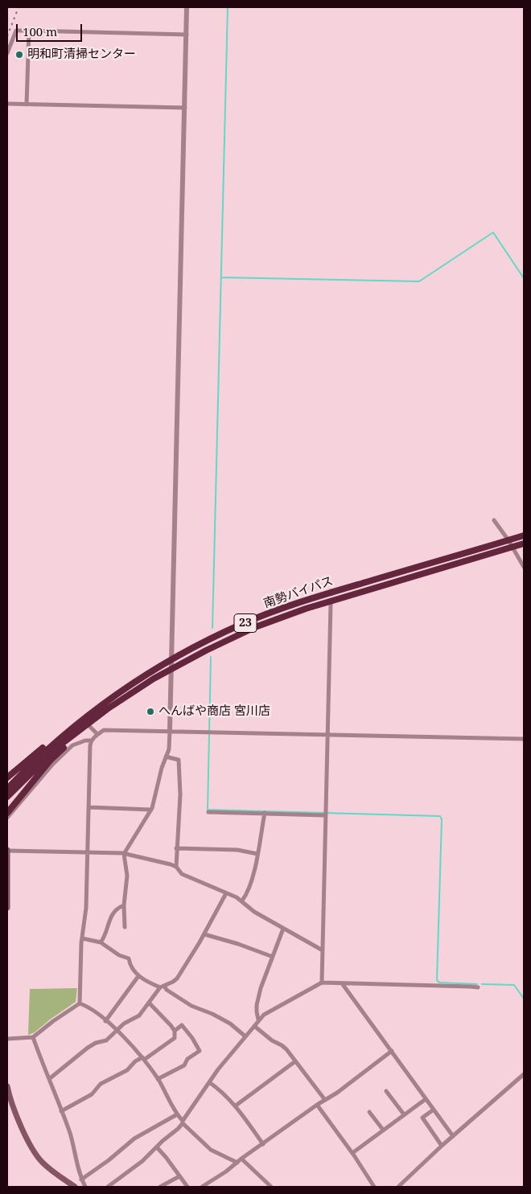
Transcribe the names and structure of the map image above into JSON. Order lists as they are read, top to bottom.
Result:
{
  "streets": {
    "highway": ["南勢バイパス", "23"]
  },
  "places": ["明和町清掃センター", "へんばや商店 宮川店"],
  "scale_bar": "100 m"
}
